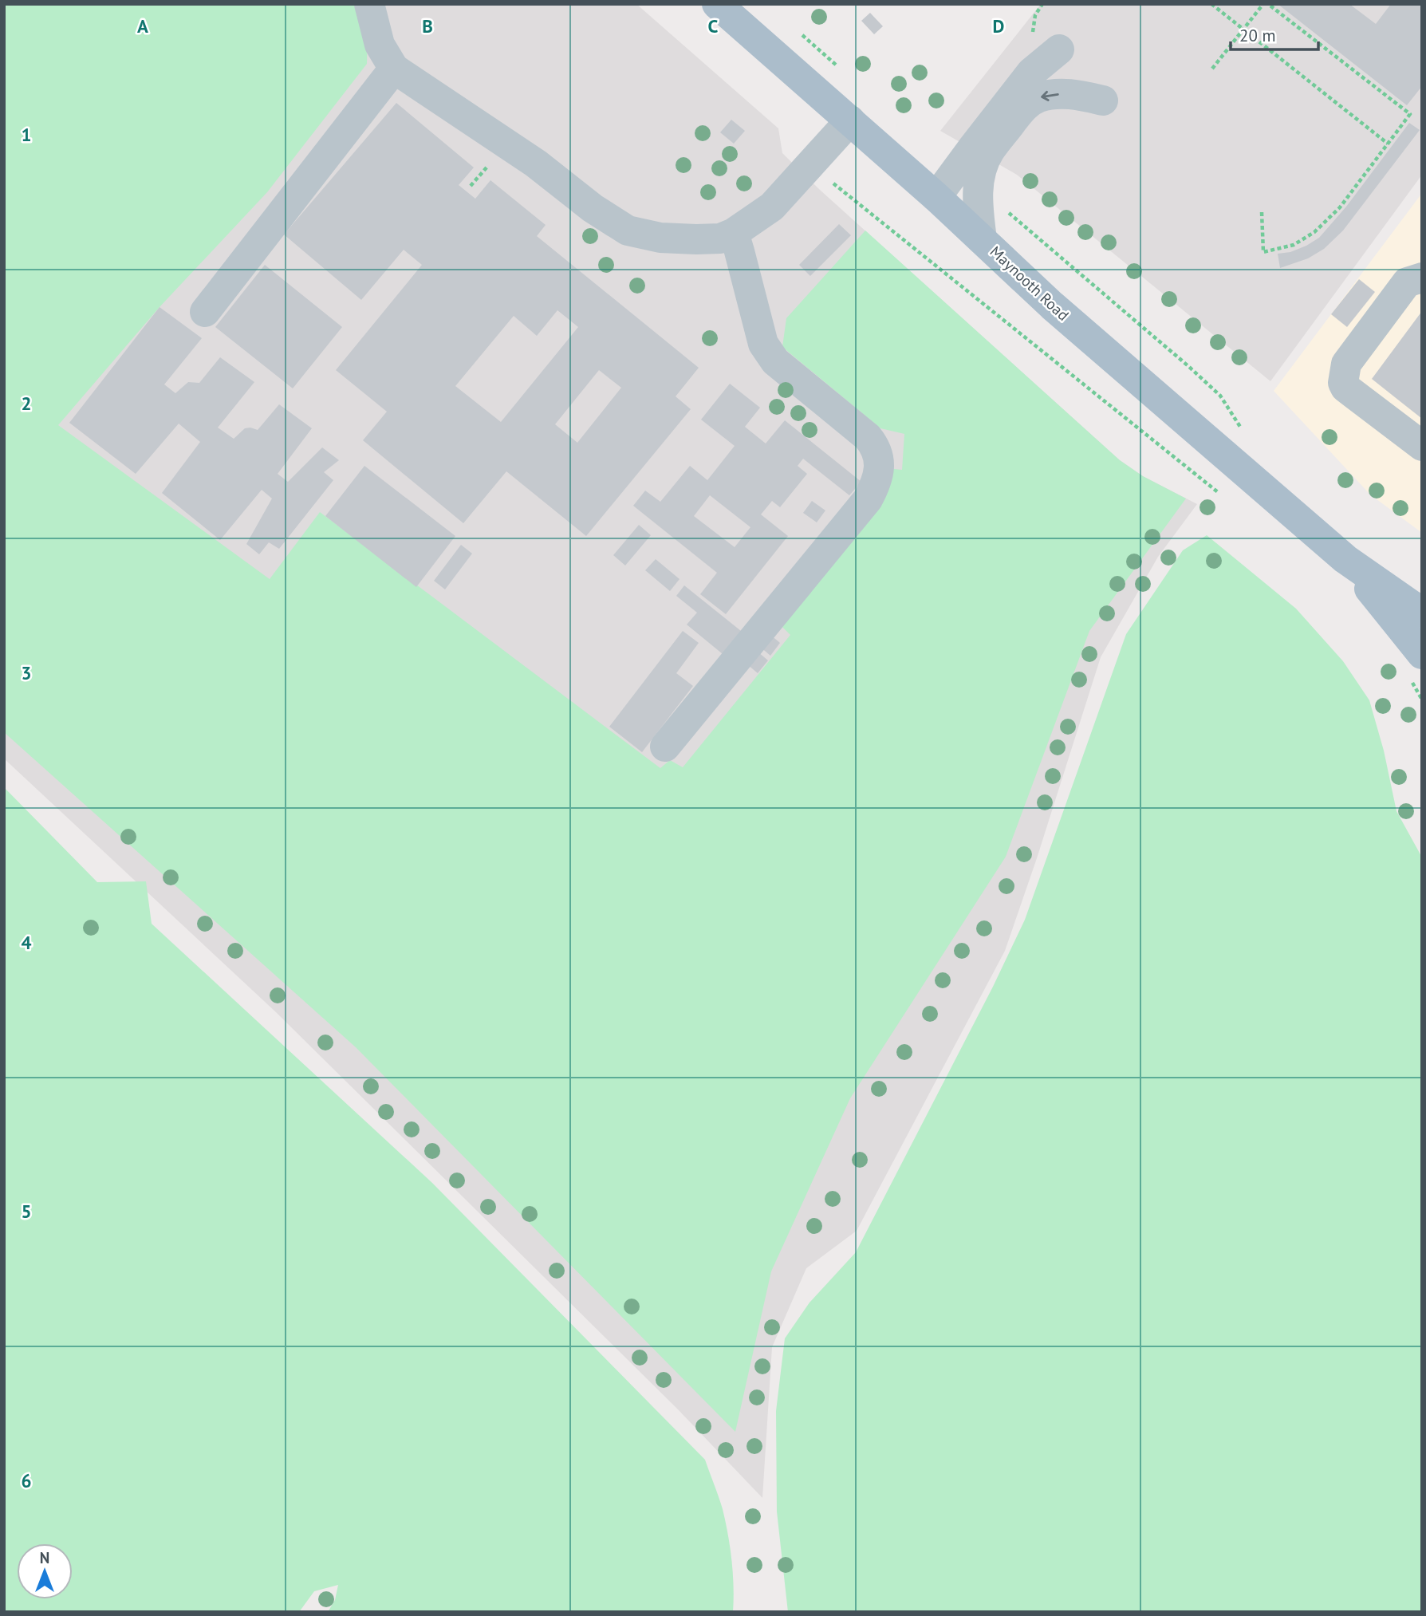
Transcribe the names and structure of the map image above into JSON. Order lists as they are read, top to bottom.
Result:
{
  "streets": {
    "main road": ["Maynooth Road"]
  },
  "scale_bar": "20 m",
  "north": "top",
  "grid": {
    "columns": [
      "A",
      "B",
      "C",
      "D"
    ],
    "rows": [
      "1",
      "2",
      "3",
      "4",
      "5",
      "6"
    ]
  }
}
